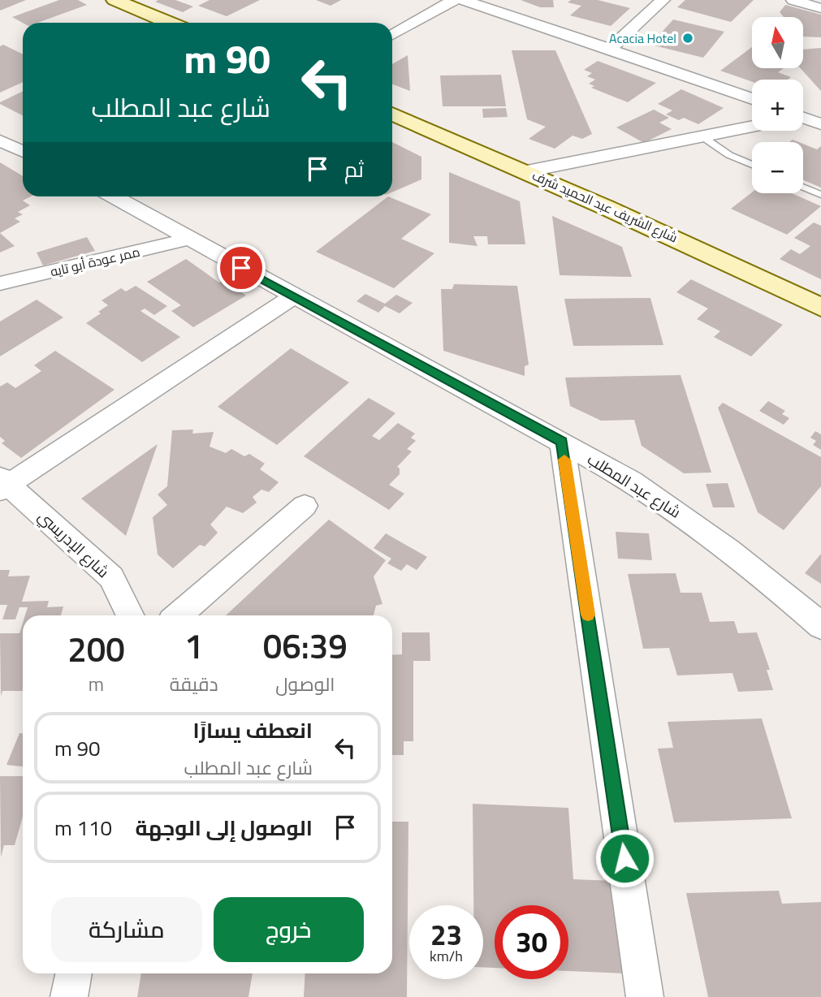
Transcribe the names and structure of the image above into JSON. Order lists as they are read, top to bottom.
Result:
{
  "streets": {
    "street": [
      "شارع الشريف عبد الحميد شرف",
      "ممر عودة أبو تايه",
      "شارع عبد المطلب",
      "شارع الإدريسي"
    ]
  },
  "crossings": [
    ["ممر عودة أبو تايه", "شارع عبد المطلب"]
  ],
  "places": ["Acacia Hotel"],
  "north": "top",
  "page": {
    "map_buttons": ["+", "−"],
    "turn": ["90 m", "شارع عبد المطلب"],
    "then": "ثم",
    "eta": [
      "06:39",
      "الوصول",
      "1",
      "دقيقة",
      "200",
      "m"
    ],
    "list": [
      {
        "name": "انعطف يسارًا",
        "note": "شارع عبد المطلب",
        "value": "90 m"
      },
      {
        "name": "الوصول إلى الوجهة",
        "value": "110 m"
      }
    ],
    "buttons": ["خروج", "مشاركة"],
    "speed": "23 km/h",
    "limit": "30"
  }
}
